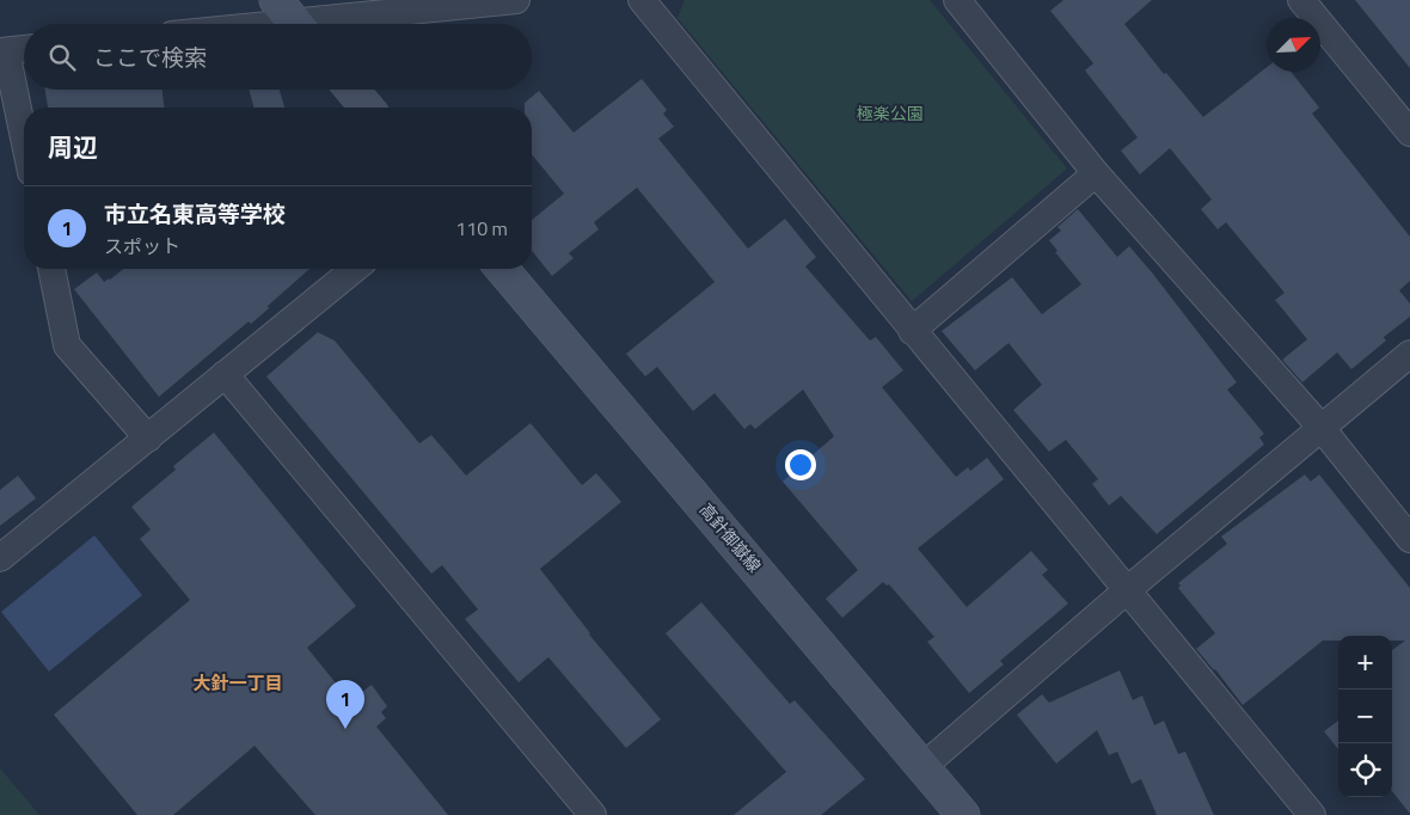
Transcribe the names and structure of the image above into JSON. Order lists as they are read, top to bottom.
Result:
{
  "streets": {
    "street": ["高針御嶽線"]
  },
  "districts": ["大針一丁目"],
  "parks": ["極楽公園"],
  "north": "top right",
  "page": {
    "search": "ここで検索",
    "heading": "周辺",
    "list": [
      {
        "mark": "1",
        "name": "市立名東高等学校",
        "note": "スポット",
        "value": "110 m"
      }
    ],
    "map_buttons": ["+", "−"],
    "pins": "1"
  }
}
